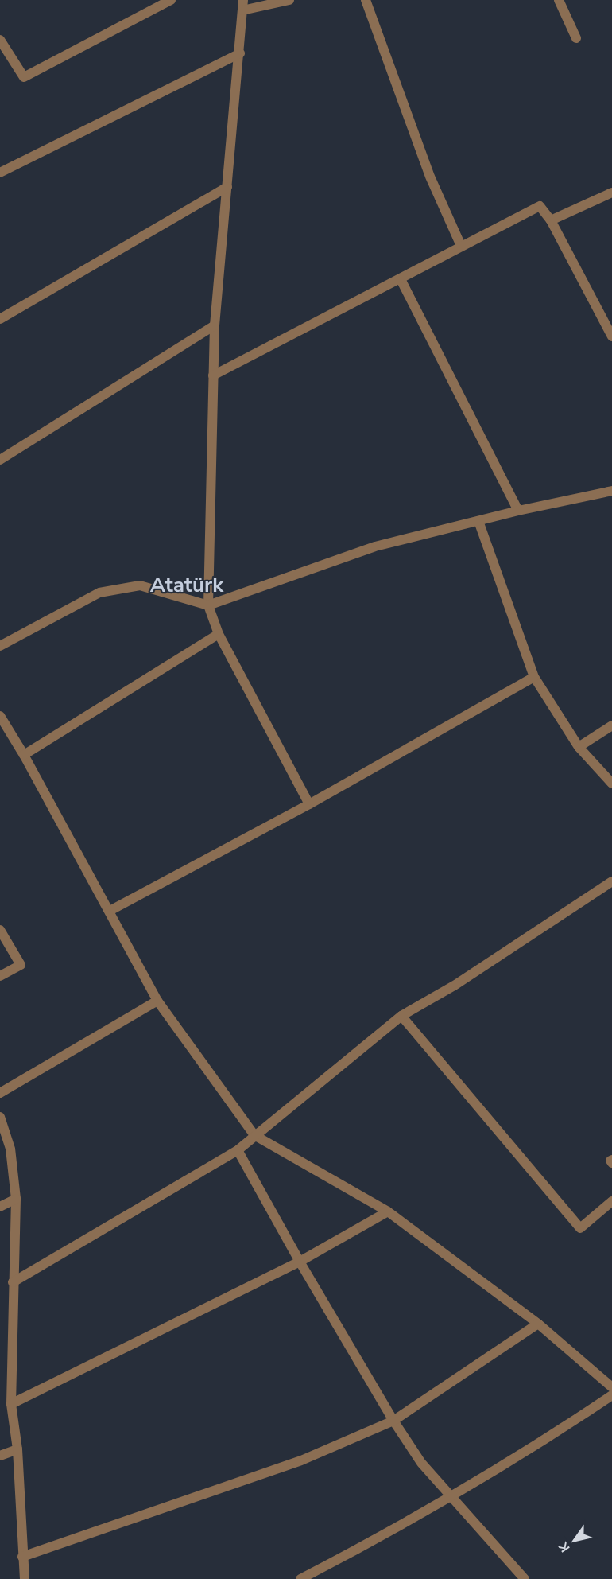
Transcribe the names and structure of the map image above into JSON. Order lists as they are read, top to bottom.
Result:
{
  "districts": ["Atatürk"],
  "north": "bottom left"
}
